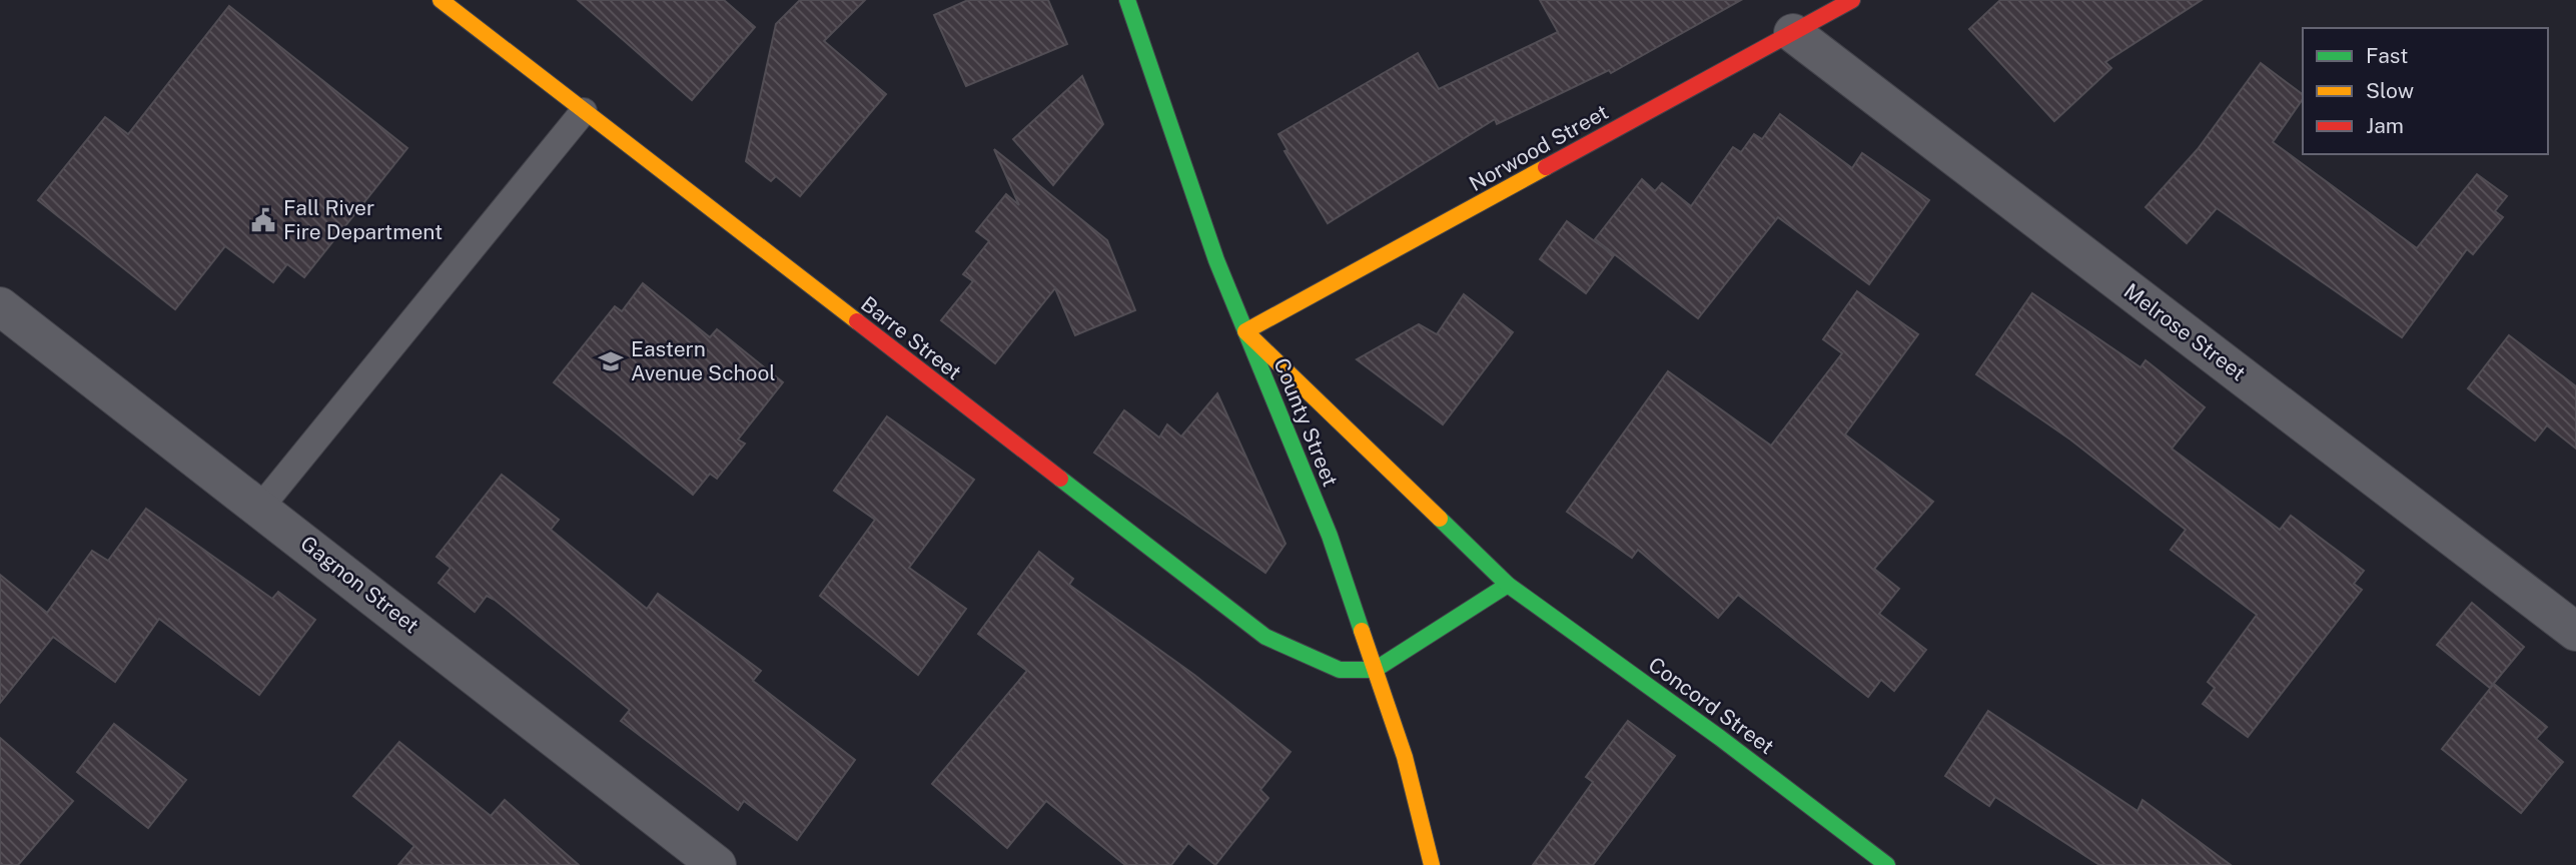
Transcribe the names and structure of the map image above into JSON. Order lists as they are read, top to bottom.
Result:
{
  "streets": {
    "street": [
      "Norwood Street",
      "Melrose Street",
      "Barre Street",
      "County Street",
      "Gagnon Street",
      "Concord Street"
    ]
  },
  "crossings": [
    ["Norwood Street", "Melrose Street"],
    ["Norwood Street", "County Street"],
    ["Norwood Street", "Concord Street"],
    ["Barre Street", "County Street"],
    ["County Street", "Concord Street"]
  ],
  "places": {
    "public building": ["Fall River Fire Department"],
    "school or university": ["Eastern Avenue School"]
  },
  "legend": ["Fast", "Slow", "Jam"]
}
